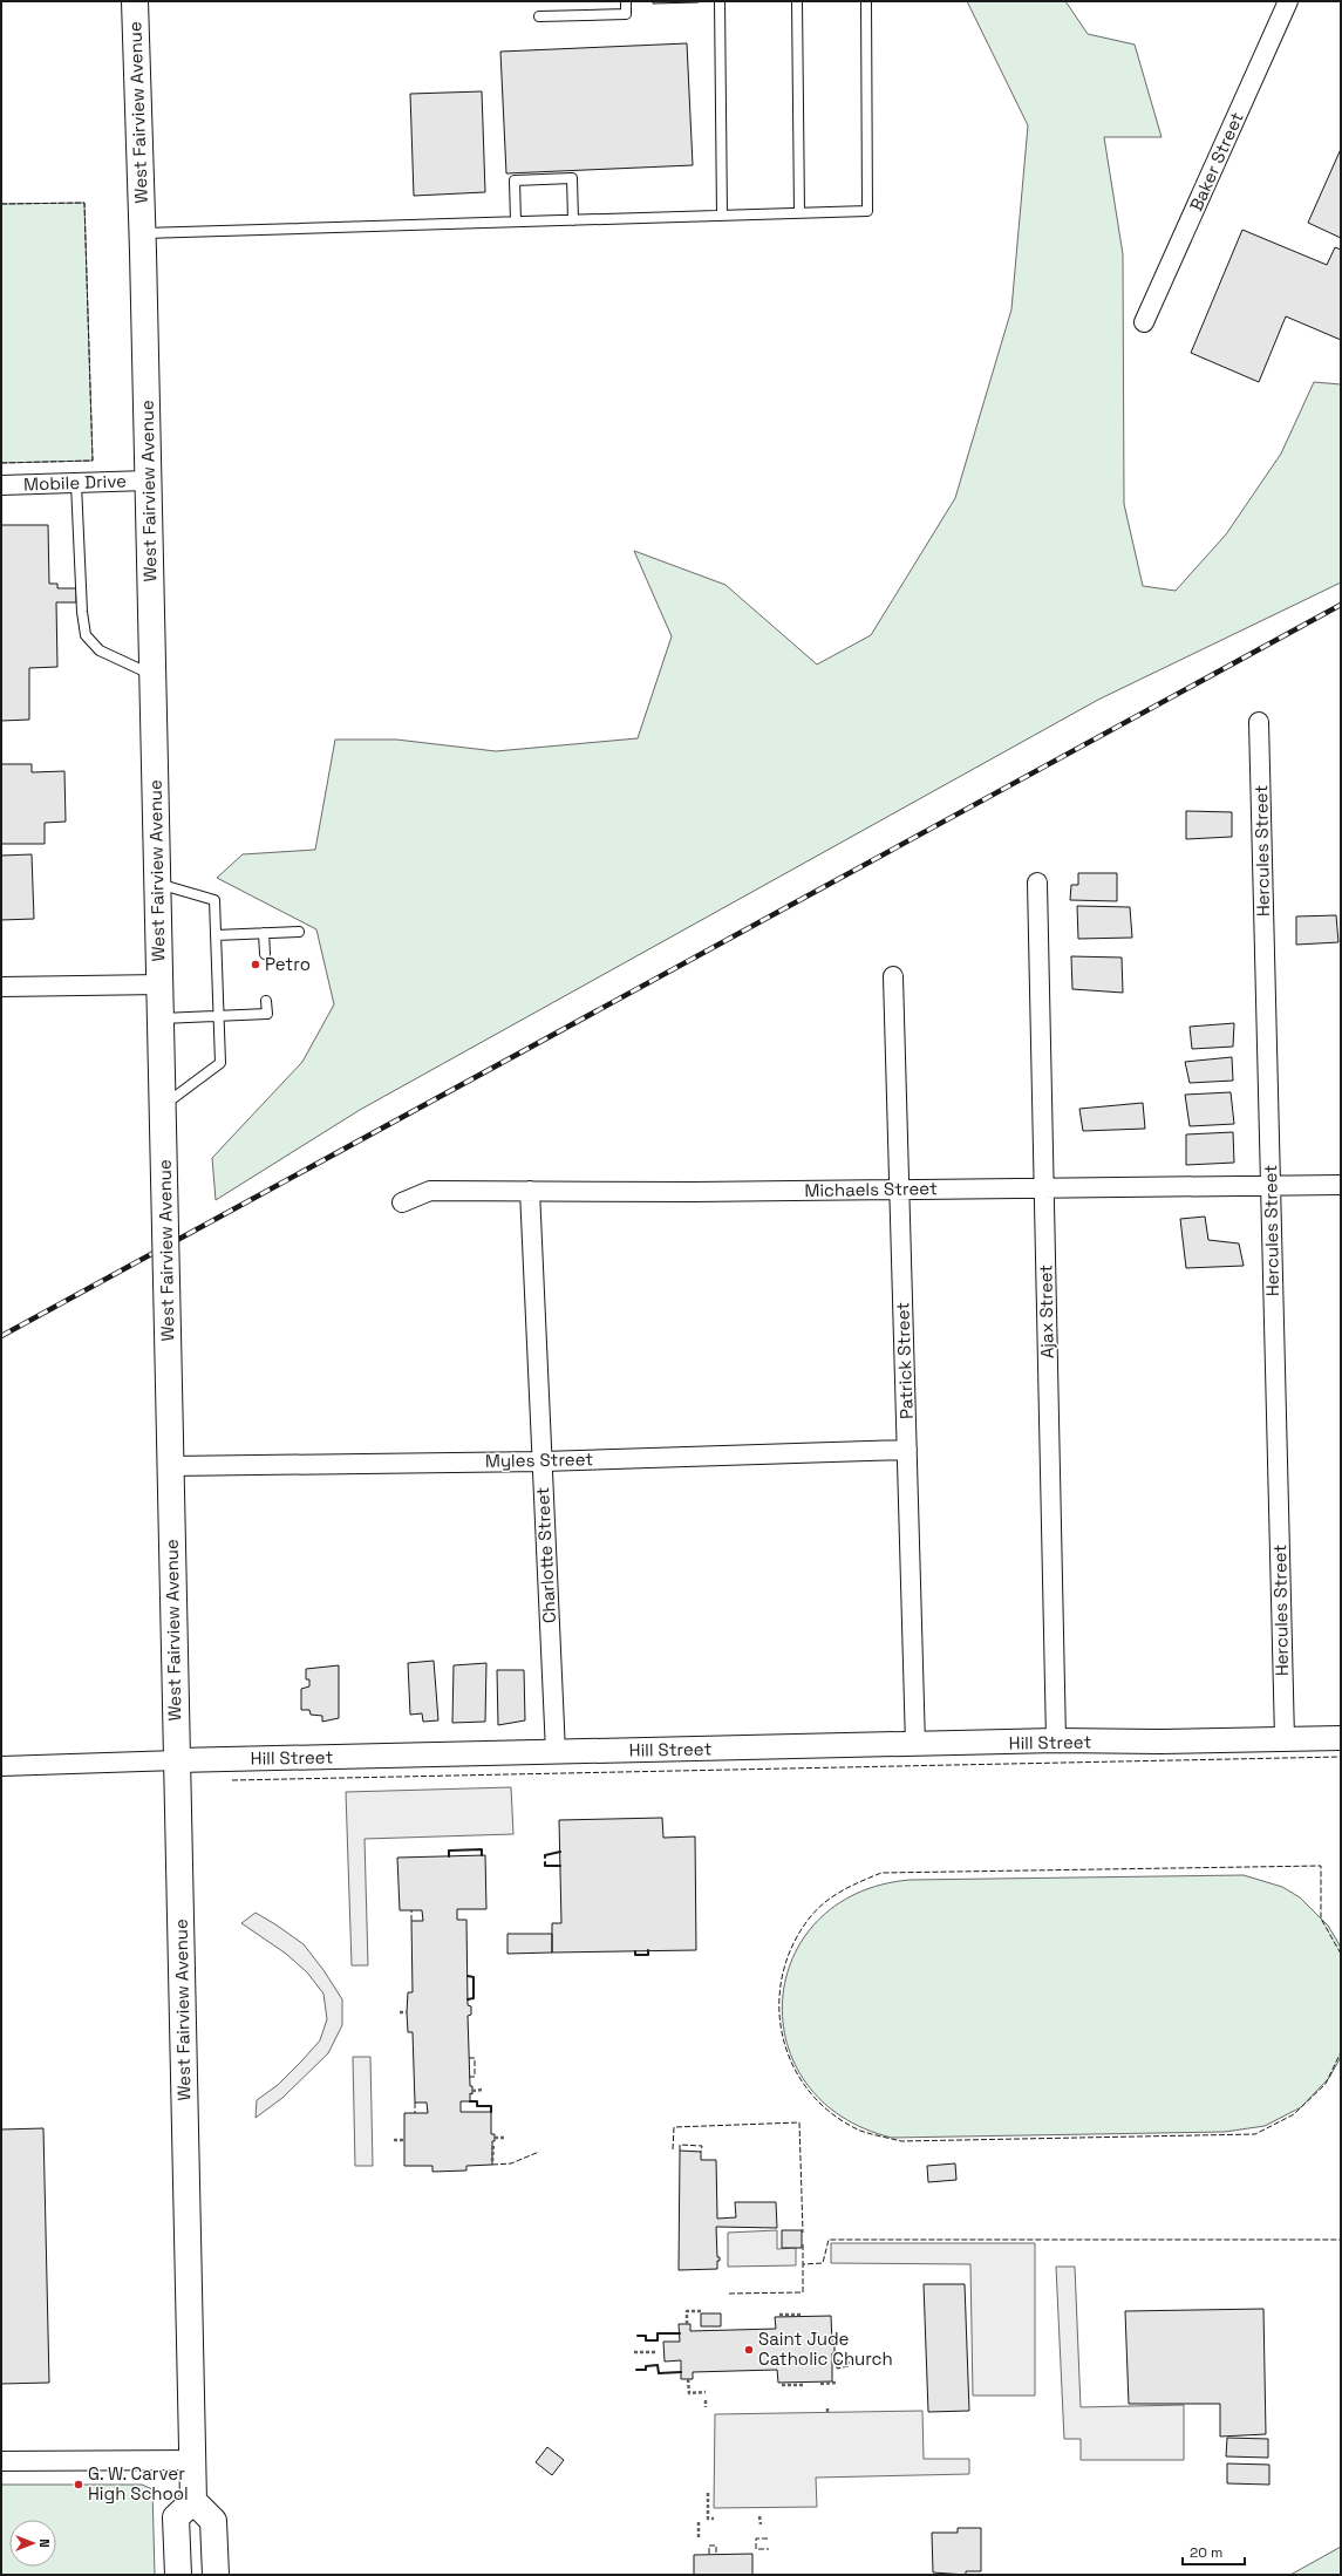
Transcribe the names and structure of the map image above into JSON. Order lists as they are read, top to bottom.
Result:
{
  "streets": {
    "main road": ["West Fairview Avenue"],
    "street": [
      "Baker Street",
      "Mobile Drive",
      "Hercules Street",
      "Michaels Street",
      "Ajax Street",
      "Patrick Street",
      "Myles Street",
      "Charlotte Street",
      "Hill Street"
    ]
  },
  "crossings": [
    ["West Fairview Avenue", "Mobile Drive"],
    ["West Fairview Avenue", "Myles Street"],
    ["West Fairview Avenue", "Hill Street"],
    ["Hercules Street", "Michaels Street"],
    ["Hercules Street", "Hill Street"],
    ["Michaels Street", "Ajax Street"],
    ["Michaels Street", "Patrick Street"],
    ["Michaels Street", "Charlotte Street"],
    ["Ajax Street", "Hill Street"],
    ["Patrick Street", "Myles Street"],
    ["Patrick Street", "Hill Street"],
    ["Myles Street", "Charlotte Street"],
    ["Charlotte Street", "Hill Street"]
  ],
  "places": ["Petro", "Saint Jude Catholic Church", "G. W. Carver High School"],
  "scale_bar": "20 m",
  "north": "right"
}
